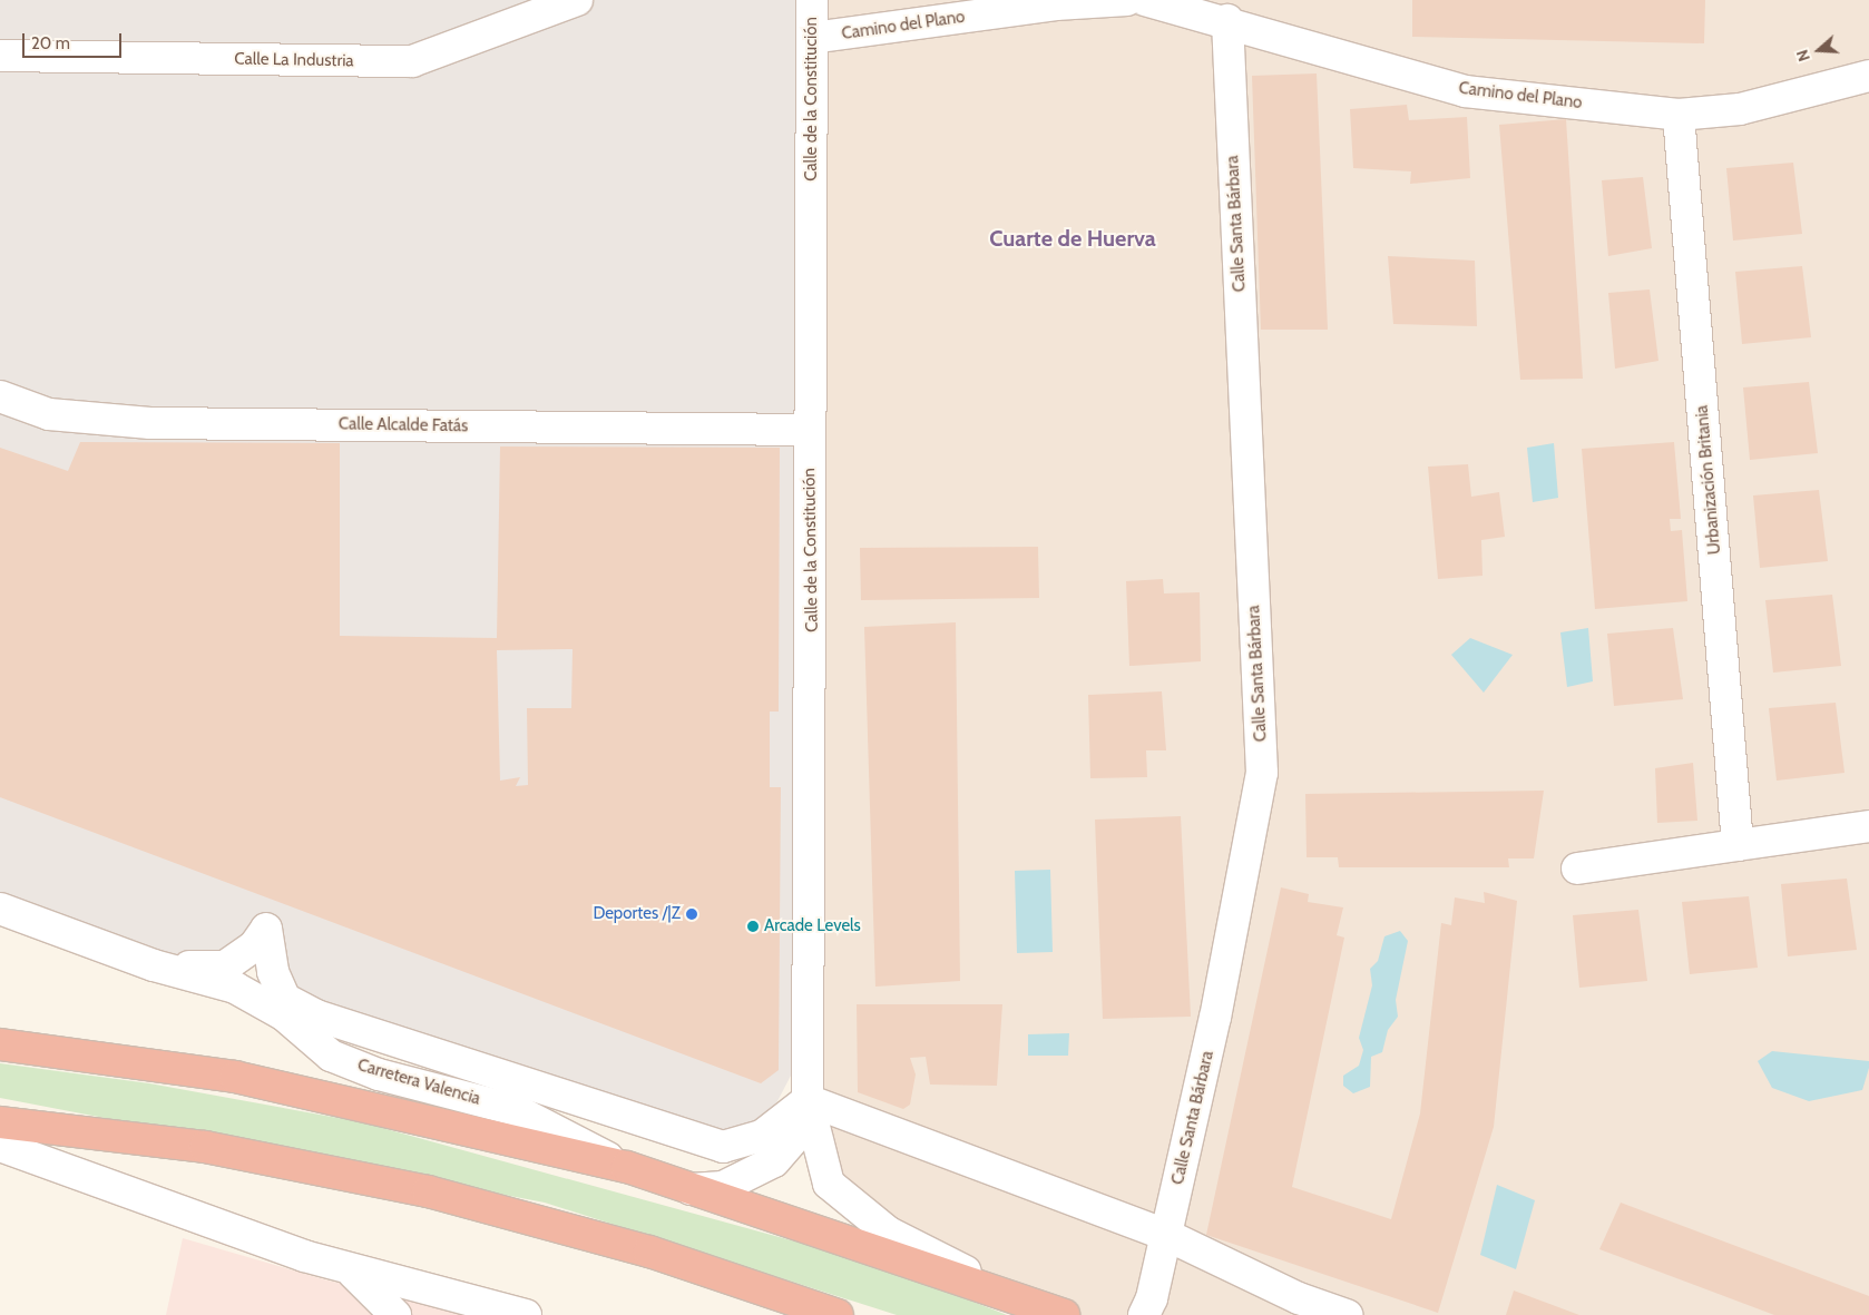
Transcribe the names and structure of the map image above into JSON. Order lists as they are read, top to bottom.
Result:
{
  "streets": {
    "street": [
      "Camino del Plano",
      "Calle La Industria",
      "Calle de la Constitución",
      "Calle Santa Bárbara",
      "Calle Alcalde Fatás",
      "Urbanización Britania",
      "Carretera Valencia"
    ]
  },
  "crossings": [
    ["Camino del Plano", "Calle de la Constitución"],
    ["Camino del Plano", "Calle Santa Bárbara"],
    ["Camino del Plano", "Urbanización Britania"],
    ["Calle de la Constitución", "Calle Alcalde Fatás"]
  ],
  "districts": ["Cuarte de Huerva"],
  "places": ["Deportes /|Z", "Arcade Levels"],
  "scale_bar": "20 m",
  "north": "left"
}
